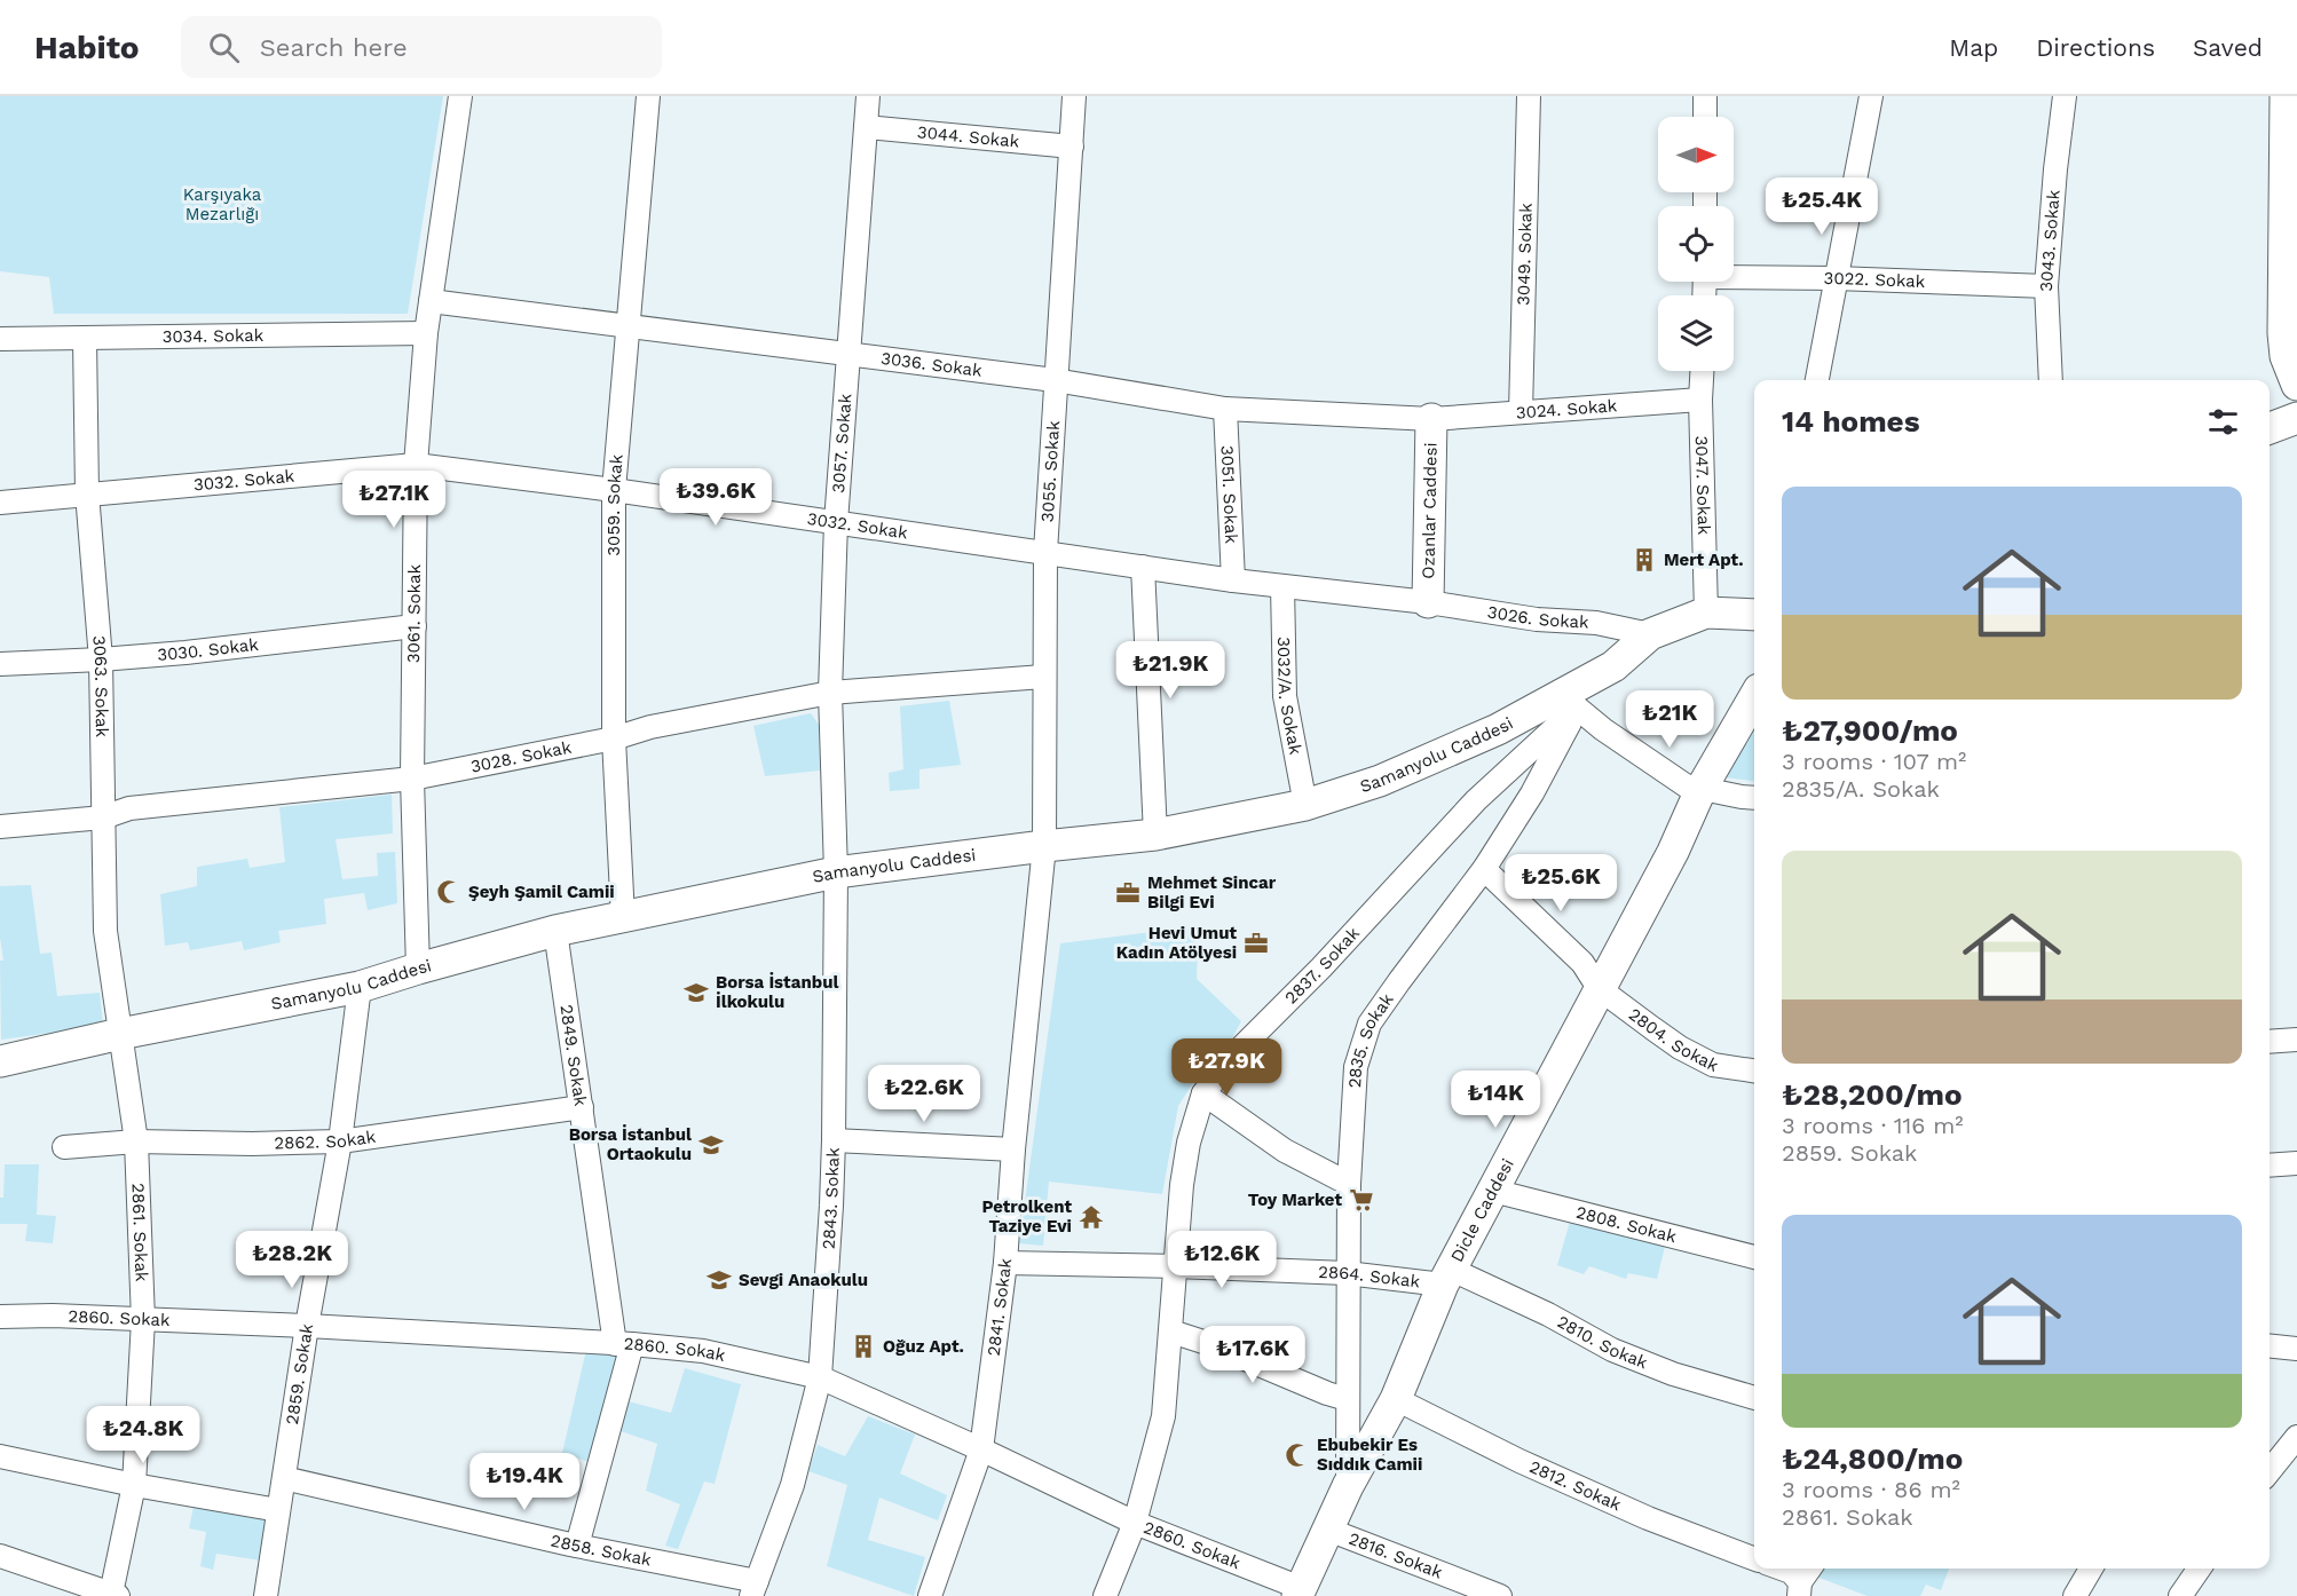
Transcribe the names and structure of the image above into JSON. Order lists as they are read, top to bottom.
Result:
{
  "streets": {
    "street": [
      "3044. Sokak",
      "3043. Sokak",
      "3049. Sokak",
      "3022. Sokak",
      "3034. Sokak",
      "3036. Sokak",
      "3024. Sokak",
      "3057. Sokak",
      "3055. Sokak",
      "3032. Sokak",
      "3047. Sokak",
      "3051. Sokak",
      "3059. Sokak",
      "Ozanlar Caddesi",
      "3061. Sokak",
      "3026. Sokak",
      "3030. Sokak",
      "3063. Sokak",
      "3032/A. Sokak",
      "Samanyolu Caddesi",
      "3028. Sokak",
      "2837. Sokak",
      "2804. Sokak",
      "2835. Sokak",
      "2849. Sokak",
      "2862. Sokak",
      "2843. Sokak",
      "Dicle Caddesi",
      "2808. Sokak",
      "2861. Sokak",
      "2864. Sokak",
      "2841. Sokak",
      "2860. Sokak",
      "2810. Sokak",
      "2859. Sokak",
      "2812. Sokak",
      "2858. Sokak",
      "2816. Sokak"
    ]
  },
  "crossings": [
    ["3044. Sokak", "3057. Sokak"],
    ["3044. Sokak", "3055. Sokak"],
    ["3043. Sokak", "3022. Sokak"],
    ["3049. Sokak", "3024. Sokak"],
    ["3034. Sokak", "3061. Sokak"],
    ["3034. Sokak", "3063. Sokak"],
    ["3036. Sokak", "3024. Sokak"],
    ["3036. Sokak", "3057. Sokak"],
    ["3036. Sokak", "3055. Sokak"],
    ["3036. Sokak", "3051. Sokak"],
    ["3036. Sokak", "3059. Sokak"],
    ["3036. Sokak", "Ozanlar Caddesi"],
    ["3036. Sokak", "3061. Sokak"],
    ["3024. Sokak", "3047. Sokak"],
    ["3024. Sokak", "Ozanlar Caddesi"],
    ["3057. Sokak", "3032. Sokak"],
    ["3057. Sokak", "Samanyolu Caddesi"],
    ["3057. Sokak", "3028. Sokak"],
    ["3057. Sokak", "2843. Sokak"],
    ["3055. Sokak", "3032. Sokak"],
    ["3055. Sokak", "Samanyolu Caddesi"],
    ["3055. Sokak", "3028. Sokak"],
    ["3055. Sokak", "2841. Sokak"],
    ["3032. Sokak", "3051. Sokak"],
    ["3032. Sokak", "3059. Sokak"],
    ["3032. Sokak", "Ozanlar Caddesi"],
    ["3032. Sokak", "3061. Sokak"],
    ["3032. Sokak", "3026. Sokak"],
    ["3032. Sokak", "3063. Sokak"],
    ["3032. Sokak", "3032/A. Sokak"],
    ["3047. Sokak", "Samanyolu Caddesi"],
    ["3059. Sokak", "Samanyolu Caddesi"],
    ["3059. Sokak", "3028. Sokak"],
    ["Ozanlar Caddesi", "3026. Sokak"],
    ["3061. Sokak", "3030. Sokak"],
    ["3061. Sokak", "Samanyolu Caddesi"],
    ["3061. Sokak", "3028. Sokak"],
    ["3026. Sokak", "Samanyolu Caddesi"],
    ["3030. Sokak", "3063. Sokak"],
    ["3063. Sokak", "Samanyolu Caddesi"],
    ["3063. Sokak", "3028. Sokak"],
    ["3063. Sokak", "2861. Sokak"],
    ["3032/A. Sokak", "Samanyolu Caddesi"],
    ["Samanyolu Caddesi", "2835. Sokak"],
    ["Samanyolu Caddesi", "2849. Sokak"],
    ["Samanyolu Caddesi", "2843. Sokak"],
    ["Samanyolu Caddesi", "2861. Sokak"],
    ["Samanyolu Caddesi", "2841. Sokak"],
    ["Samanyolu Caddesi", "2859. Sokak"],
    ["2837. Sokak", "2835. Sokak"],
    ["2837. Sokak", "2864. Sokak"],
    ["2837. Sokak", "2860. Sokak"],
    ["2804. Sokak", "2835. Sokak"],
    ["2804. Sokak", "Dicle Caddesi"],
    ["2835. Sokak", "Dicle Caddesi"],
    ["2835. Sokak", "2864. Sokak"],
    ["2849. Sokak", "2862. Sokak"],
    ["2849. Sokak", "2860. Sokak"],
    ["2849. Sokak", "2858. Sokak"],
    ["2862. Sokak", "2861. Sokak"],
    ["2862. Sokak", "2859. Sokak"],
    ["2843. Sokak", "2860. Sokak"],
    ["2843. Sokak", "2858. Sokak"],
    ["Dicle Caddesi", "2808. Sokak"],
    ["Dicle Caddesi", "2864. Sokak"],
    ["Dicle Caddesi", "2860. Sokak"],
    ["Dicle Caddesi", "2810. Sokak"],
    ["Dicle Caddesi", "2812. Sokak"],
    ["Dicle Caddesi", "2816. Sokak"],
    ["2861. Sokak", "2860. Sokak"],
    ["2864. Sokak", "2841. Sokak"],
    ["2864. Sokak", "2810. Sokak"],
    ["2841. Sokak", "2860. Sokak"],
    ["2860. Sokak", "2859. Sokak"],
    ["2859. Sokak", "2858. Sokak"]
  ],
  "parks": ["Karşıyaka Mezarlığı"],
  "places": {
    "building": ["Mert Apt.", "Oğuz Apt."],
    "mosque": ["Şeyh Şamil Camii", "Ebubekir Es Sıddık Camii"],
    "office": ["Mehmet Sincar Bilgi Evi", "Hevi Umut Kadın Atölyesi"],
    "school or university": ["Borsa İstanbul İlkokulu", "Borsa İstanbul Ortaokulu", "Sevgi Anaokulu"],
    "supermarket": ["Toy Market"],
    "temple": ["Petrolkent Taziye Evi"]
  },
  "north": "right",
  "page": {
    "header": "Habito",
    "search": "Search here",
    "nav": ["Map", "Directions", "Saved"],
    "price": [
      "₺25.4K",
      "₺39.6K",
      "₺27.1K",
      "₺21.9K",
      "₺21K",
      "₺25.6K",
      "₺27.9K",
      "₺22.6K",
      "₺14K",
      "₺28.2K",
      "₺12.6K",
      "₺17.6K",
      "₺24.8K",
      "₺19.4K"
    ],
    "heading": "14 homes",
    "list": [
      {
        "name": "₺27,900/mo",
        "note": "3 rooms · 107 m² · 2835/A. Sokak"
      },
      {
        "name": "₺28,200/mo",
        "note": "3 rooms · 116 m² · 2859. Sokak"
      },
      {
        "name": "₺24,800/mo",
        "note": "3 rooms · 86 m² · 2861. Sokak"
      }
    ]
  }
}
